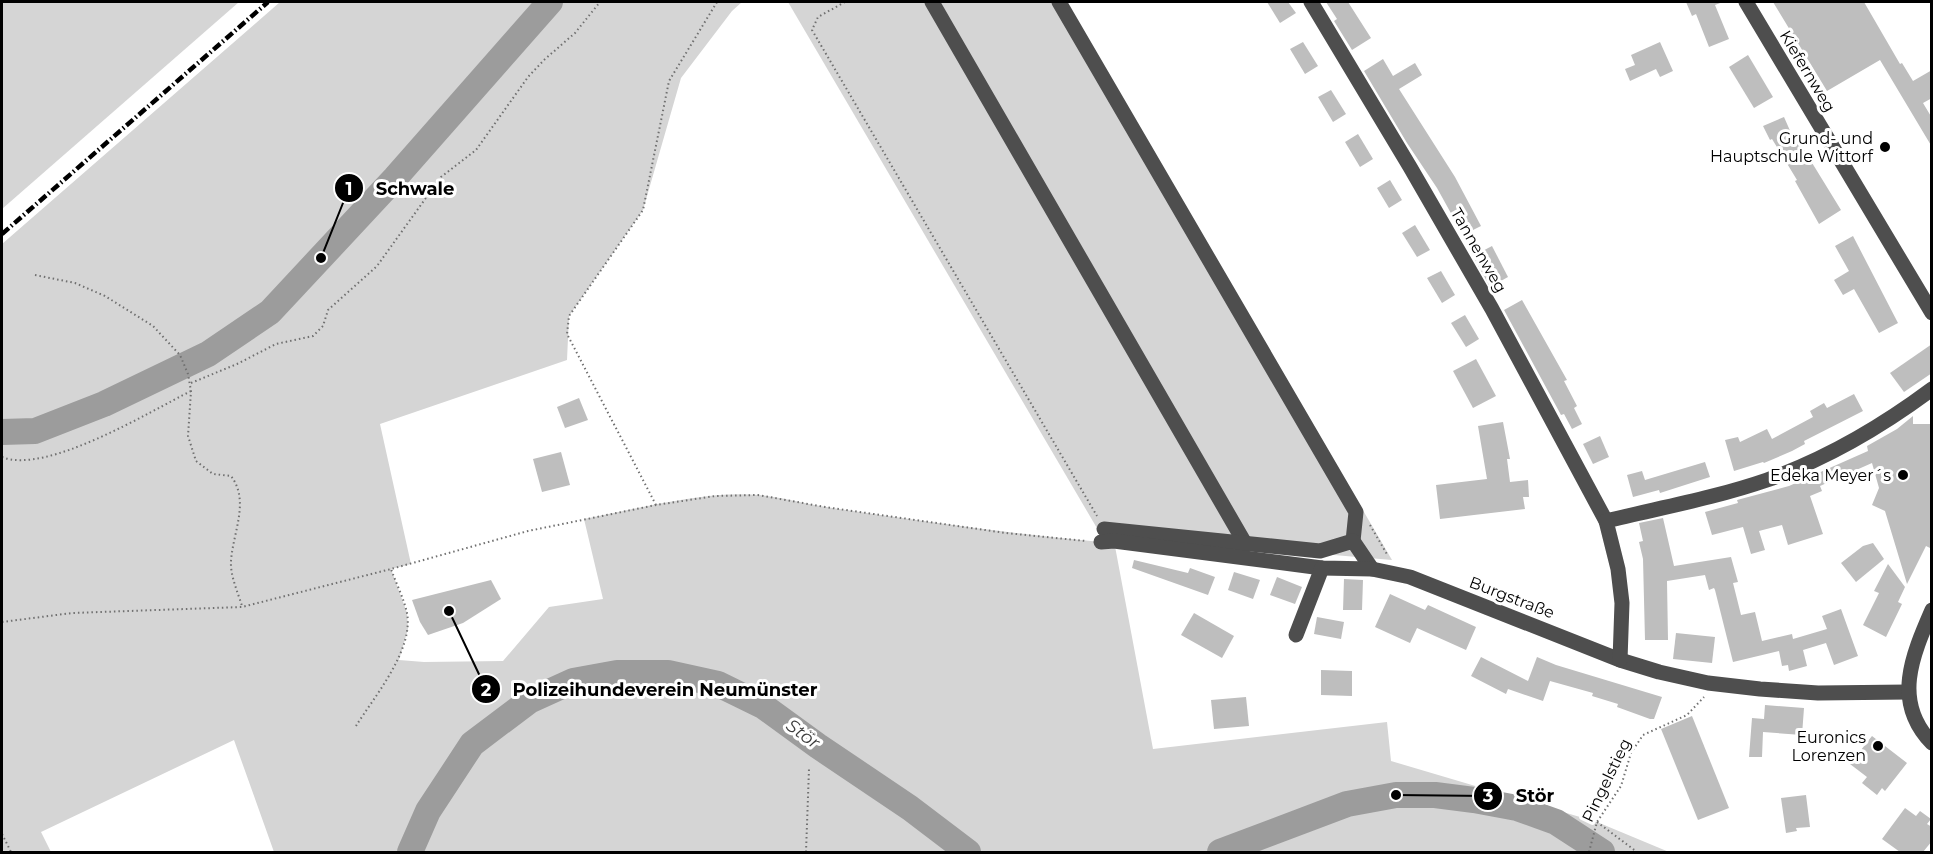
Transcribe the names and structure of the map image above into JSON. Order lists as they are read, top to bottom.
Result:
{
  "streets": {
    "street": ["Kiefernweg", "Tannenweg", "Burgstraße"],
    "path": ["Pingelstieg"]
  },
  "crossings": [
    ["Tannenweg", "Burgstraße"],
    ["Burgstraße", "Pingelstieg"]
  ],
  "water": ["Stör"],
  "places": [
    "Grund- und Hauptschule Wittorf",
    "Schwale",
    "Edeka Meyer´s",
    "Polizeihundeverein Neumünster",
    "Euronics Lorenzen",
    "Stör"
  ]
}
